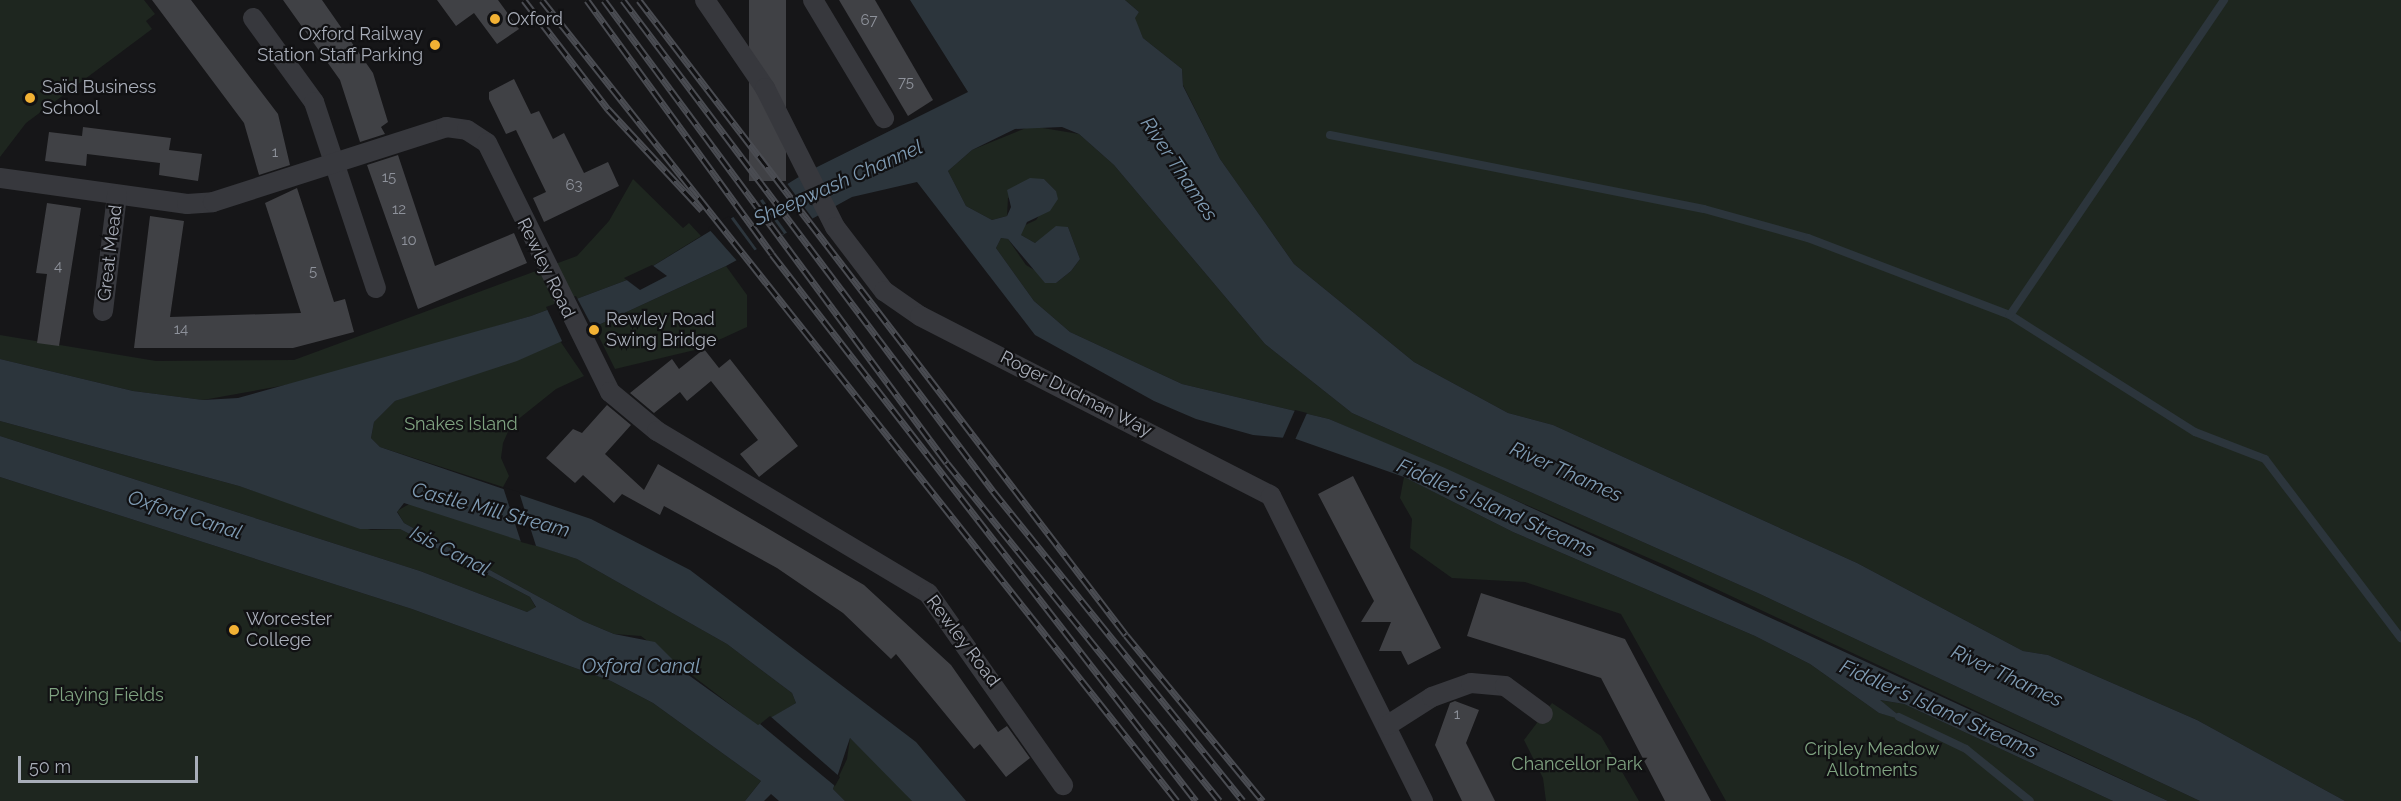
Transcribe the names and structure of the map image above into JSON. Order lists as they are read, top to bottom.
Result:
{
  "streets": {
    "street": ["Great Mead", "Rewley Road", "Roger Dudman Way"]
  },
  "crossings": [
    ["Great Mead", "Rewley Road"]
  ],
  "water": [
    "River Thames",
    "Sheepwash Channel",
    "Fiddler's Island Streams",
    "Castle Mill Stream",
    "Oxford Canal",
    "Isis Canal"
  ],
  "parks": [
    "Snakes Island",
    "Playing Fields",
    "Cripley Meadow Allotments",
    "Chancellor Park"
  ],
  "places": [
    "Oxford",
    "Oxford Railway Station Staff Parking",
    "Saïd Business School",
    "Rewley Road Swing Bridge",
    "Worcester College"
  ],
  "house_numbers": [
    "67",
    "75",
    "1",
    "15",
    "63",
    "12",
    "10",
    "4",
    "5",
    "14",
    "1"
  ],
  "scale_bar": "50 m"
}
